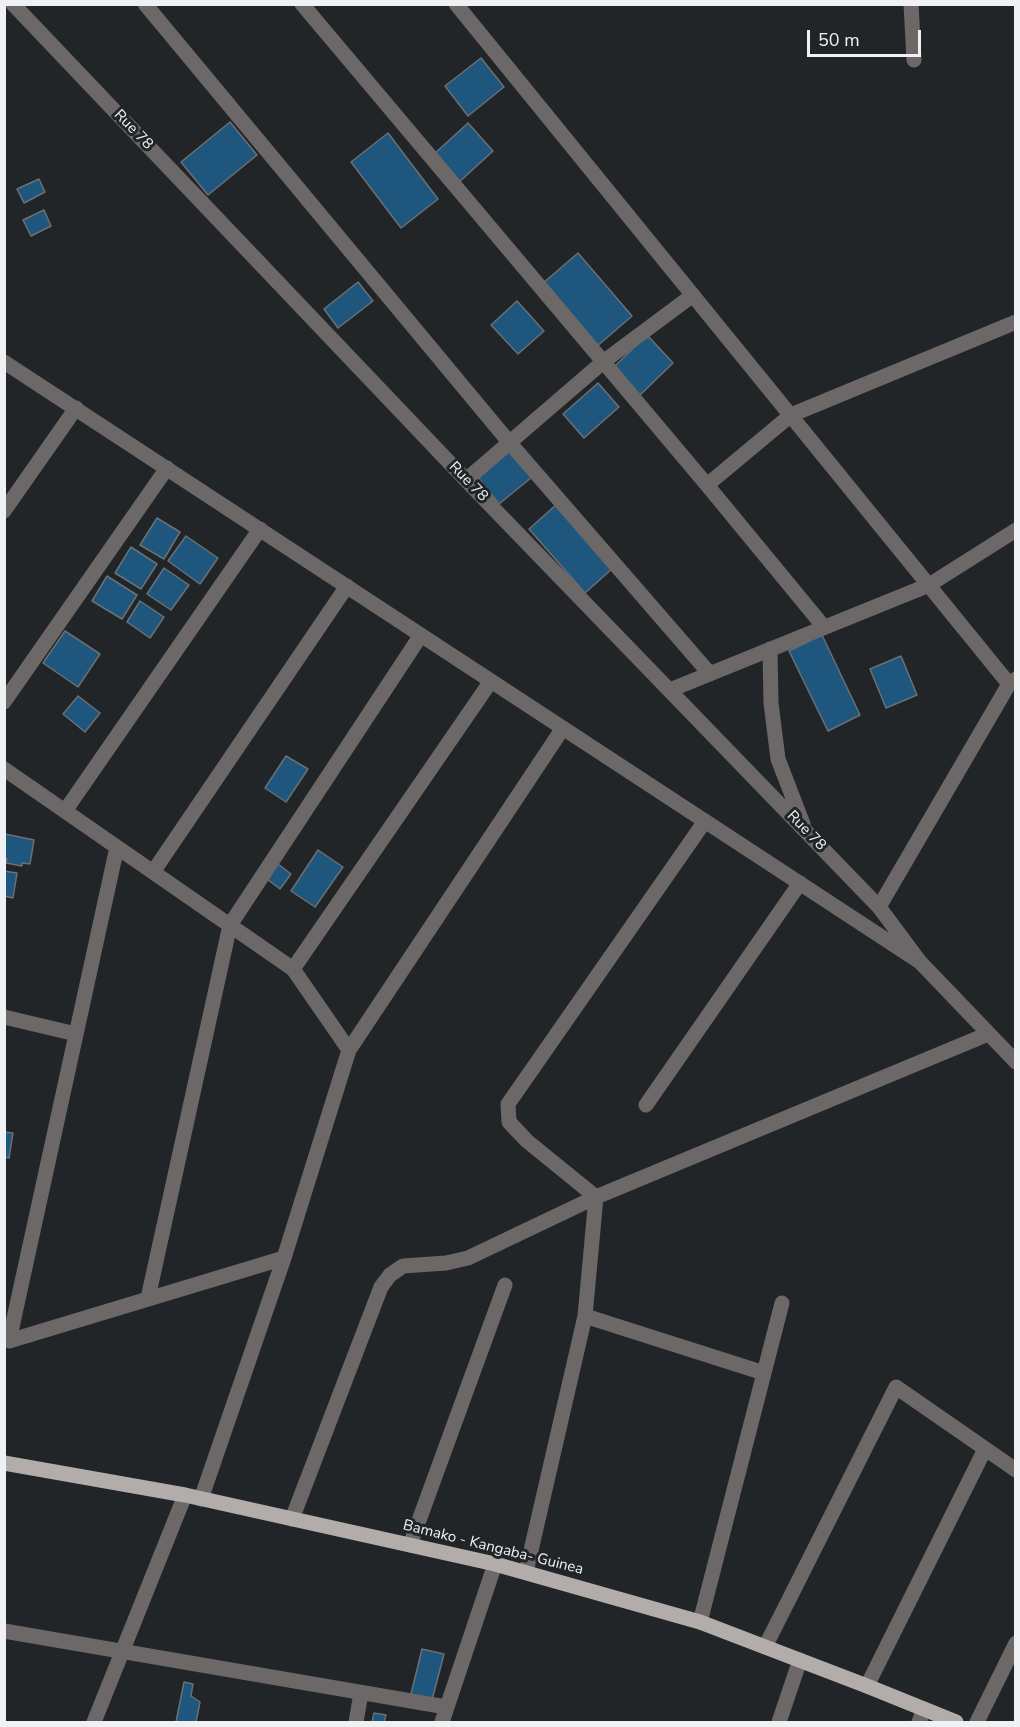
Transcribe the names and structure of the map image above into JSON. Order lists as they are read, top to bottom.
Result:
{
  "streets": {
    "main road": ["Bamako - Kangaba- Guinea"],
    "street": ["Rue 78"]
  },
  "scale_bar": "50 m"
}
